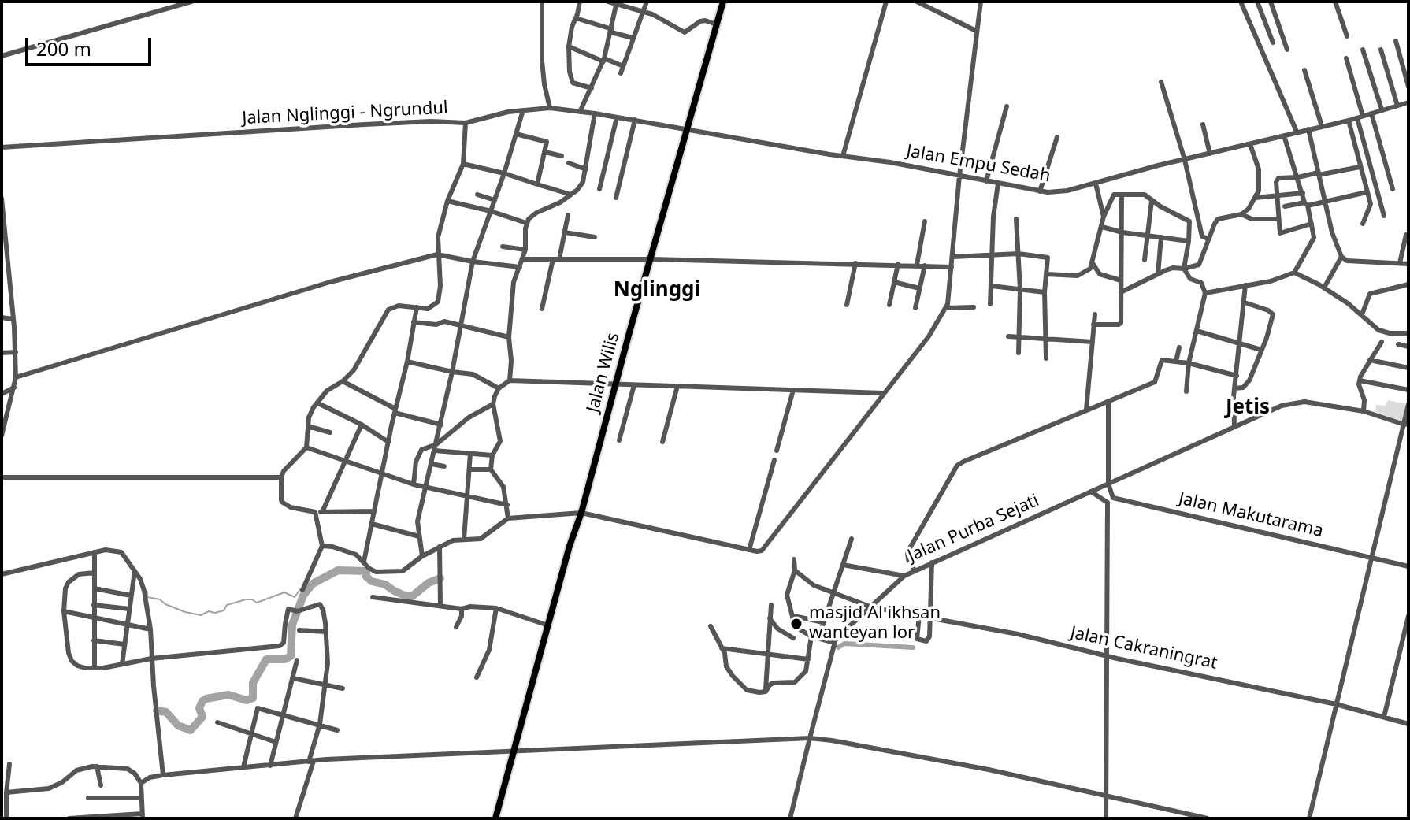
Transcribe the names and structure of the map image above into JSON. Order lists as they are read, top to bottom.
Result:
{
  "streets": {
    "main road": ["Jalan Wilis"],
    "street": [
      "Jalan Nglinggi - Ngrundul",
      "Jalan Empu Sedah",
      "Jalan Makutarama",
      "Jalan Purba Sejati",
      "Jalan Cakraningrat"
    ]
  },
  "crossings": [
    ["Jalan Nglinggi - Ngrundul", "Jalan Empu Sedah"],
    ["Jalan Nglinggi - Ngrundul", "Jalan Wilis"],
    ["Jalan Empu Sedah", "Jalan Wilis"],
    ["Jalan Purba Sejati", "Jalan Cakraningrat"]
  ],
  "districts": ["Nglinggi", "Jetis"],
  "places": ["masjid Al ikhsan wanteyan lor"],
  "scale_bar": "200 m"
}
